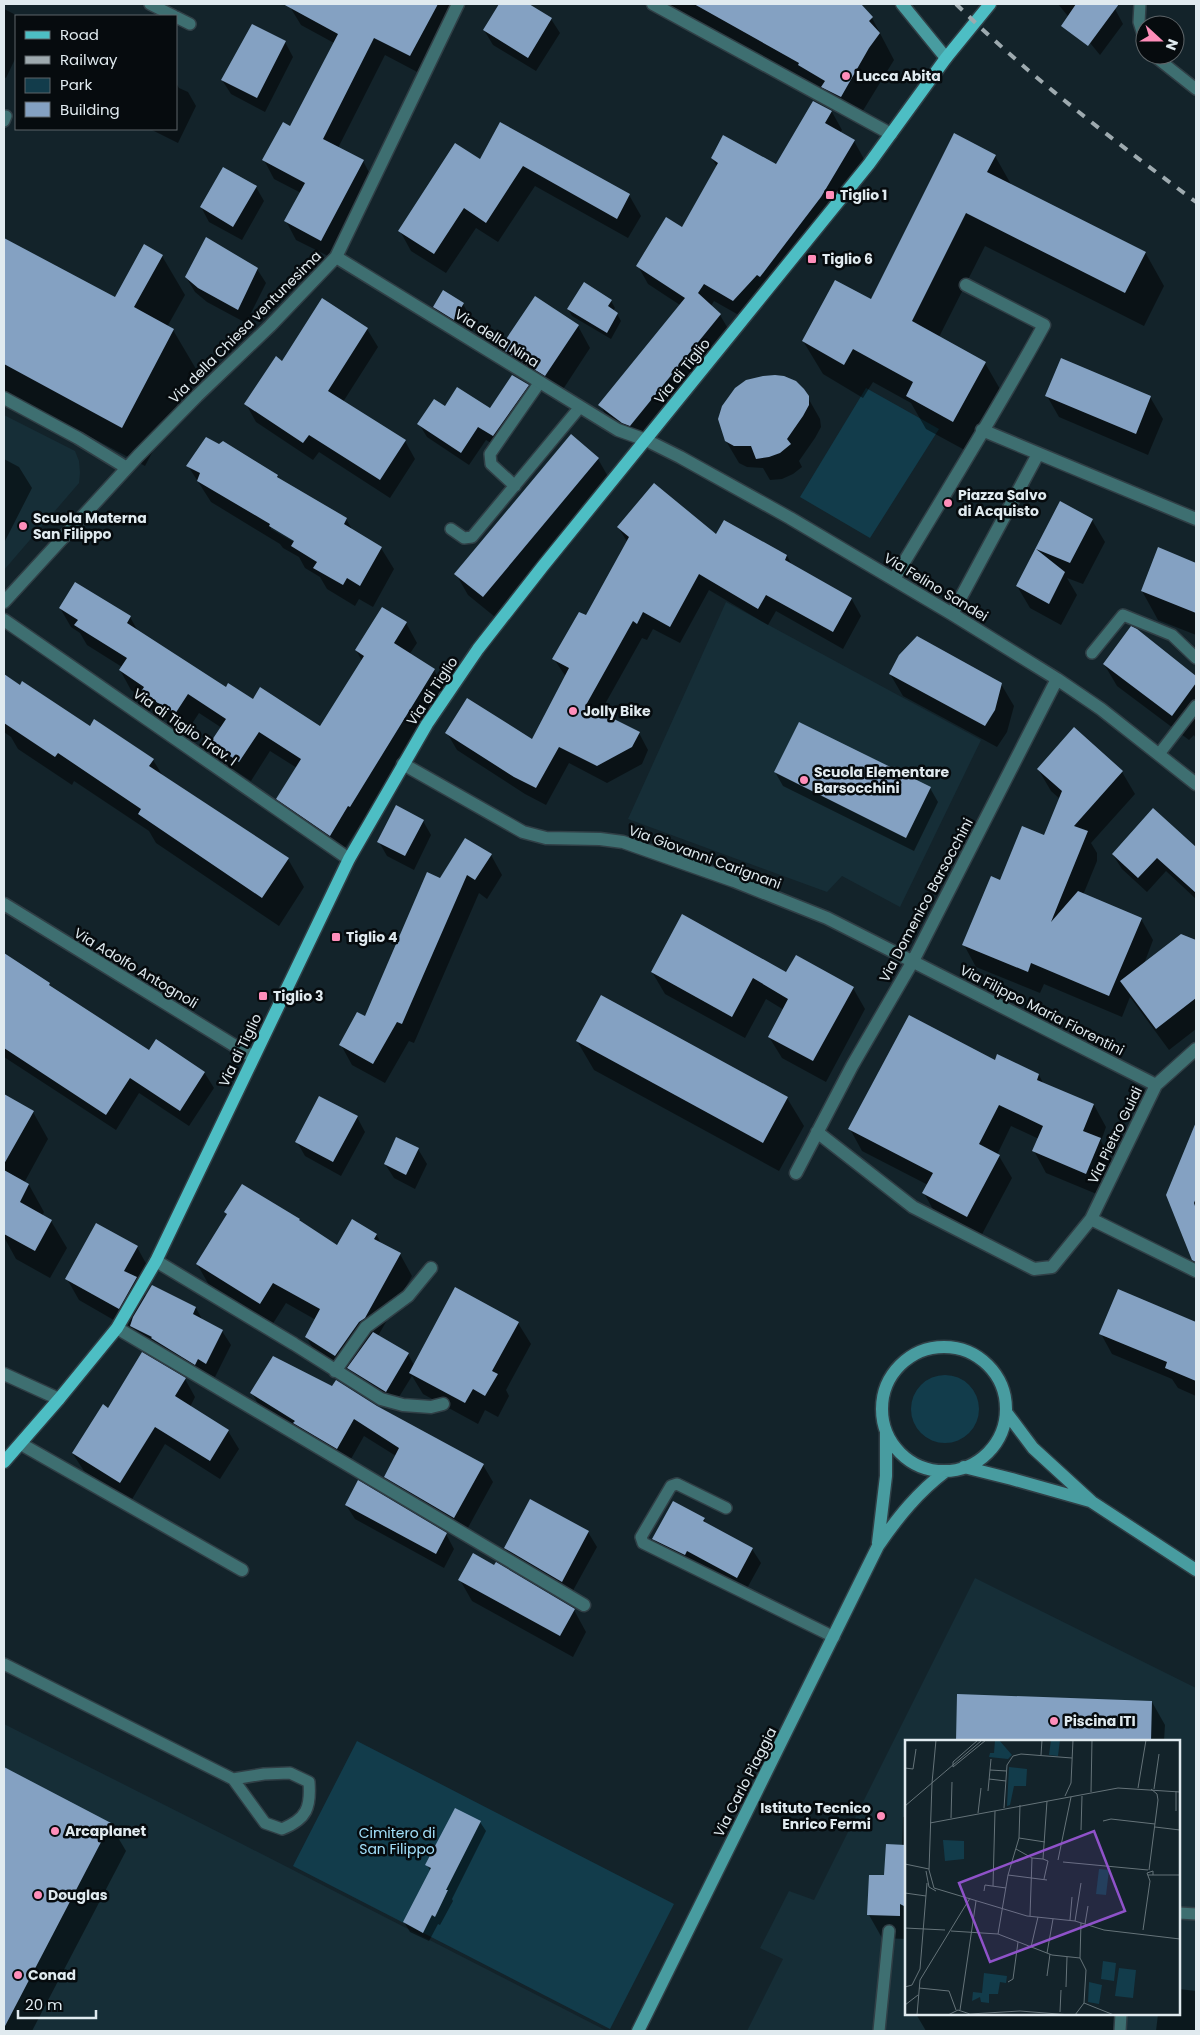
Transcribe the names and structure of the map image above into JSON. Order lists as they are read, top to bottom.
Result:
{
  "streets": {
    "main road": ["Via di Tiglio"],
    "street": [
      "Via della Chiesa ventunesima",
      "Via della Nina",
      "Via Felino Sandei",
      "Via di Tiglio Trav. I",
      "Via Giovanni Carignani",
      "Via Domenico Barsocchini",
      "Via Adolfo Antognoli",
      "Via Filippo Maria Fiorentini",
      "Via Pietro Guidi",
      "Via Carlo Piaggia"
    ]
  },
  "crossings": [
    ["Via della Chiesa ventunesima", "Via della Nina"],
    ["Via della Nina", "Via di Tiglio"],
    ["Via della Nina", "Via Felino Sandei"],
    ["Via di Tiglio", "Via Felino Sandei"],
    ["Via di Tiglio", "Via di Tiglio Trav. I"],
    ["Via di Tiglio", "Via Giovanni Carignani"],
    ["Via di Tiglio", "Via Adolfo Antognoli"],
    ["Via Felino Sandei", "Via Domenico Barsocchini"],
    ["Via Giovanni Carignani", "Via Domenico Barsocchini"],
    ["Via Giovanni Carignani", "Via Filippo Maria Fiorentini"],
    ["Via Domenico Barsocchini", "Via Filippo Maria Fiorentini"],
    ["Via Filippo Maria Fiorentini", "Via Pietro Guidi"]
  ],
  "parks": ["Cimitero di San Filippo"],
  "places": {
    "other": [
      "Lucca Abita",
      "Piazza Salvo di Acquisto",
      "Scuola Materna San Filippo",
      "Jolly Bike",
      "Scuola Elementare Barsocchini",
      "Piscina ITI",
      "Istituto Tecnico Enrico Fermi",
      "Arcaplanet",
      "Douglas",
      "Conad"
    ],
    "transit": [
      "Tiglio 1",
      "Tiglio 6",
      "Tiglio 4",
      "Tiglio 3"
    ]
  },
  "legend": [
    "Road",
    "Railway",
    "Park",
    "Building"
  ],
  "scale_bar": "20 m",
  "north": "right"
}
